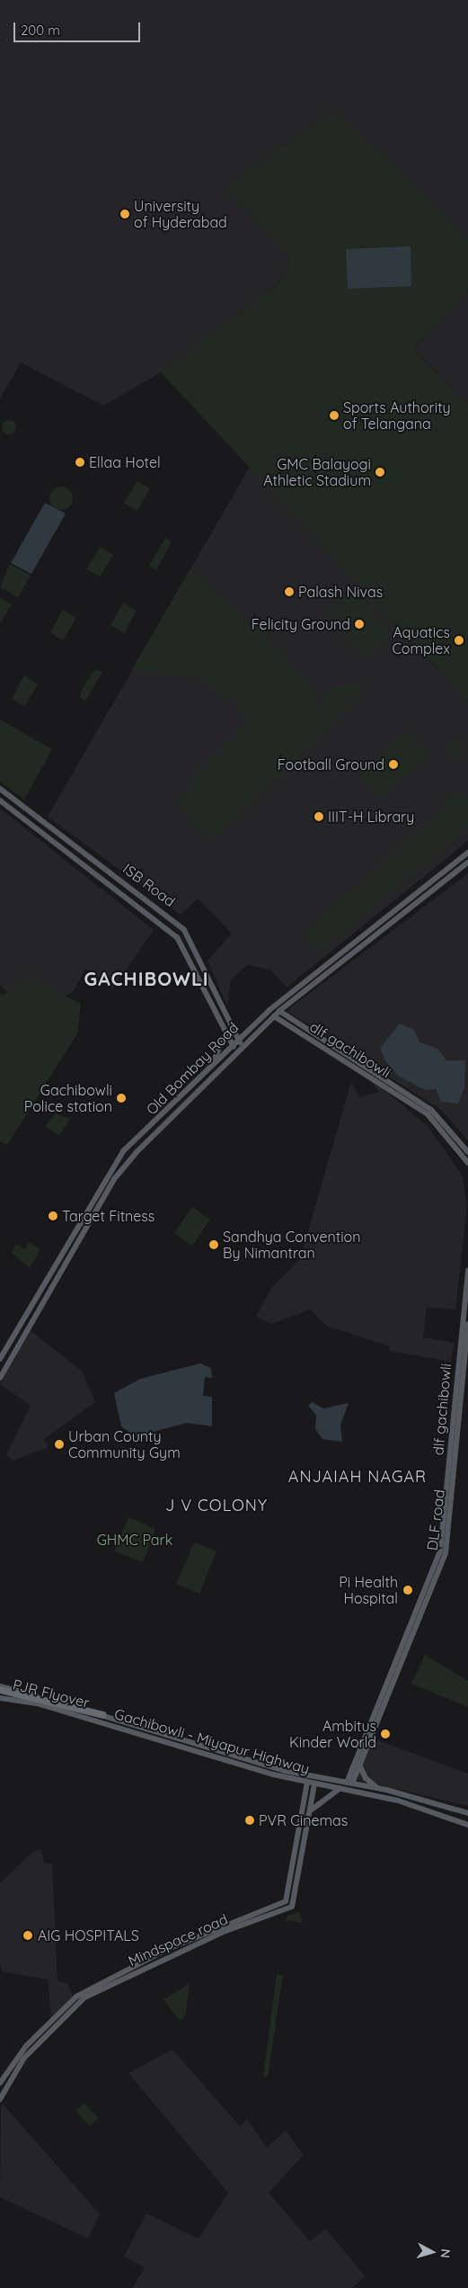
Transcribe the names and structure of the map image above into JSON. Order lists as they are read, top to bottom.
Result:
{
  "streets": {
    "highway": ["PJR Flyover"],
    "main road": [
      "ISB Road",
      "dlf gachibowli",
      "Old Bombay Road",
      "DLF road",
      "Gachibowli - Miyapur Highway",
      "Mindspace road"
    ]
  },
  "crossings": [
    ["ISB Road", "Old Bombay Road"],
    ["dlf gachibowli", "Old Bombay Road"],
    ["dlf gachibowli", "DLF road"],
    ["dlf gachibowli", "Gachibowli - Miyapur Highway"],
    ["DLF road", "Gachibowli - Miyapur Highway"],
    ["PJR Flyover", "Gachibowli - Miyapur Highway"],
    ["Gachibowli - Miyapur Highway", "Mindspace road"]
  ],
  "districts": ["GACHIBOWLI", "ANJAIAH NAGAR", "J V COLONY"],
  "parks": ["GHMC Park"],
  "places": [
    "University of Hyderabad",
    "Sports Authority of Telangana",
    "Ellaa Hotel",
    "GMC Balayogi Athletic Stadium",
    "Palash Nivas",
    "Felicity Ground",
    "Aquatics Complex",
    "Football Ground",
    "IIIT-H Library",
    "Gachibowli Police station",
    "Target Fitness",
    "Sandhya Convention By Nimantran",
    "Urban County Community Gym",
    "Pi Health Hospital",
    "Ambitus Kinder World",
    "PVR Cinemas",
    "AIG HOSPITALS"
  ],
  "scale_bar": "200 m",
  "north": "right"
}
